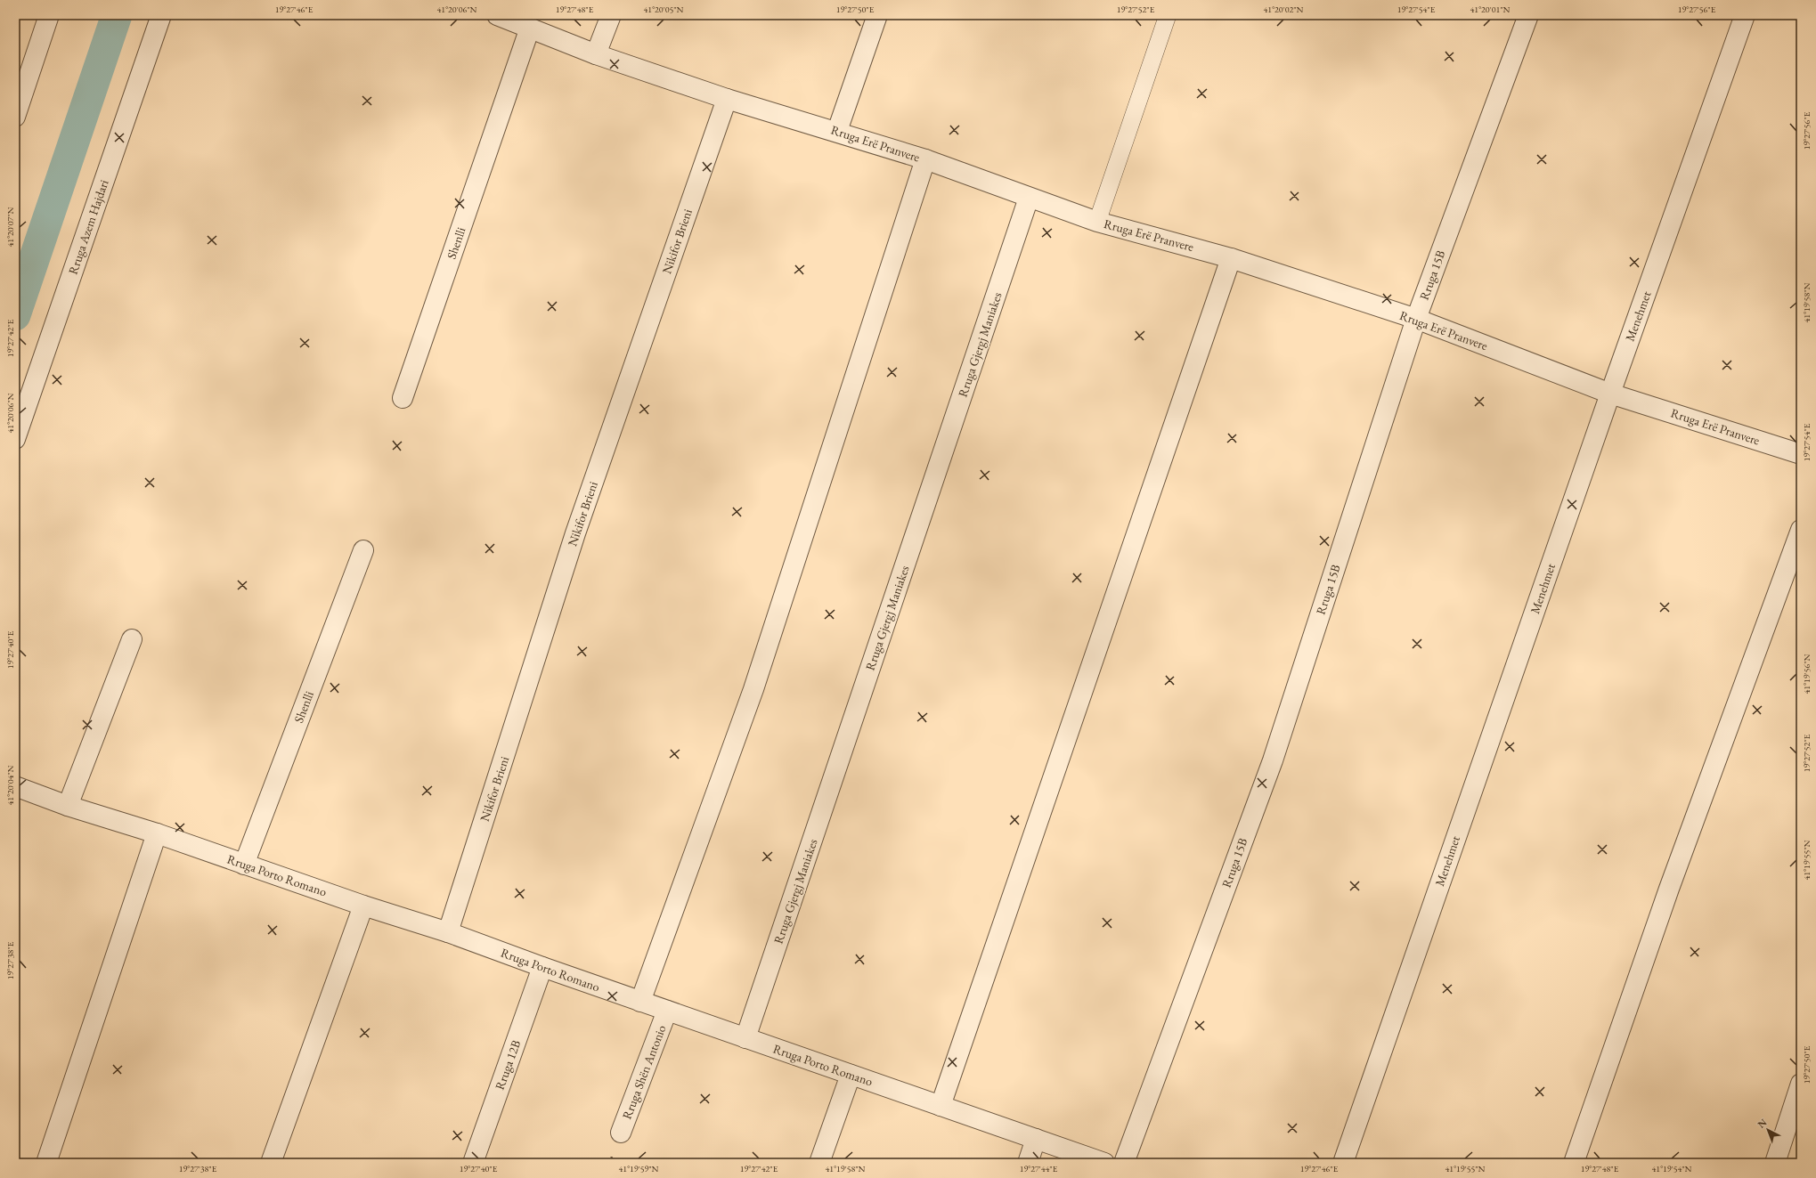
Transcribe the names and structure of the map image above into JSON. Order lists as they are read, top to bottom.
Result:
{
  "streets": {
    "street": [
      "Rruga Erë Pranvere",
      "Rruga Azem Hajdari",
      "Nikifor Brieni",
      "Shenlli",
      "Rruga 15B",
      "Menehmet",
      "Rruga Gjergj Maniakes",
      "Rruga Porto Romano",
      "Rruga 12B",
      "Rruga Shën Antonio"
    ]
  },
  "crossings": [
    ["Rruga Erë Pranvere", "Nikifor Brieni"],
    ["Rruga Erë Pranvere", "Shenlli"],
    ["Rruga Erë Pranvere", "Rruga 15B"],
    ["Rruga Erë Pranvere", "Menehmet"],
    ["Rruga Erë Pranvere", "Rruga Gjergj Maniakes"],
    ["Nikifor Brieni", "Rruga Porto Romano"],
    ["Shenlli", "Rruga Porto Romano"],
    ["Rruga Gjergj Maniakes", "Rruga Porto Romano"],
    ["Rruga Porto Romano", "Rruga 12B"],
    ["Rruga Porto Romano", "Rruga Shën Antonio"]
  ],
  "north": "top left",
  "coordinates": [
    "19°27'46\"E",
    "41°20'06\"N",
    "19°27'48\"E",
    "41°20'05\"N",
    "19°27'50\"E",
    "19°27'52\"E",
    "41°20'02\"N",
    "19°27'54\"E",
    "41°20'01\"N",
    "19°27'56\"E",
    "41°20'07\"N",
    "41°19'58\"N",
    "19°27'42\"E",
    "19°27'40\"E",
    "41°19'56\"N",
    "41°20'04\"N",
    "41°19'55\"N",
    "19°27'38\"E",
    "41°19'59\"N",
    "19°27'44\"E",
    "41°19'54\"N"
  ]
}
